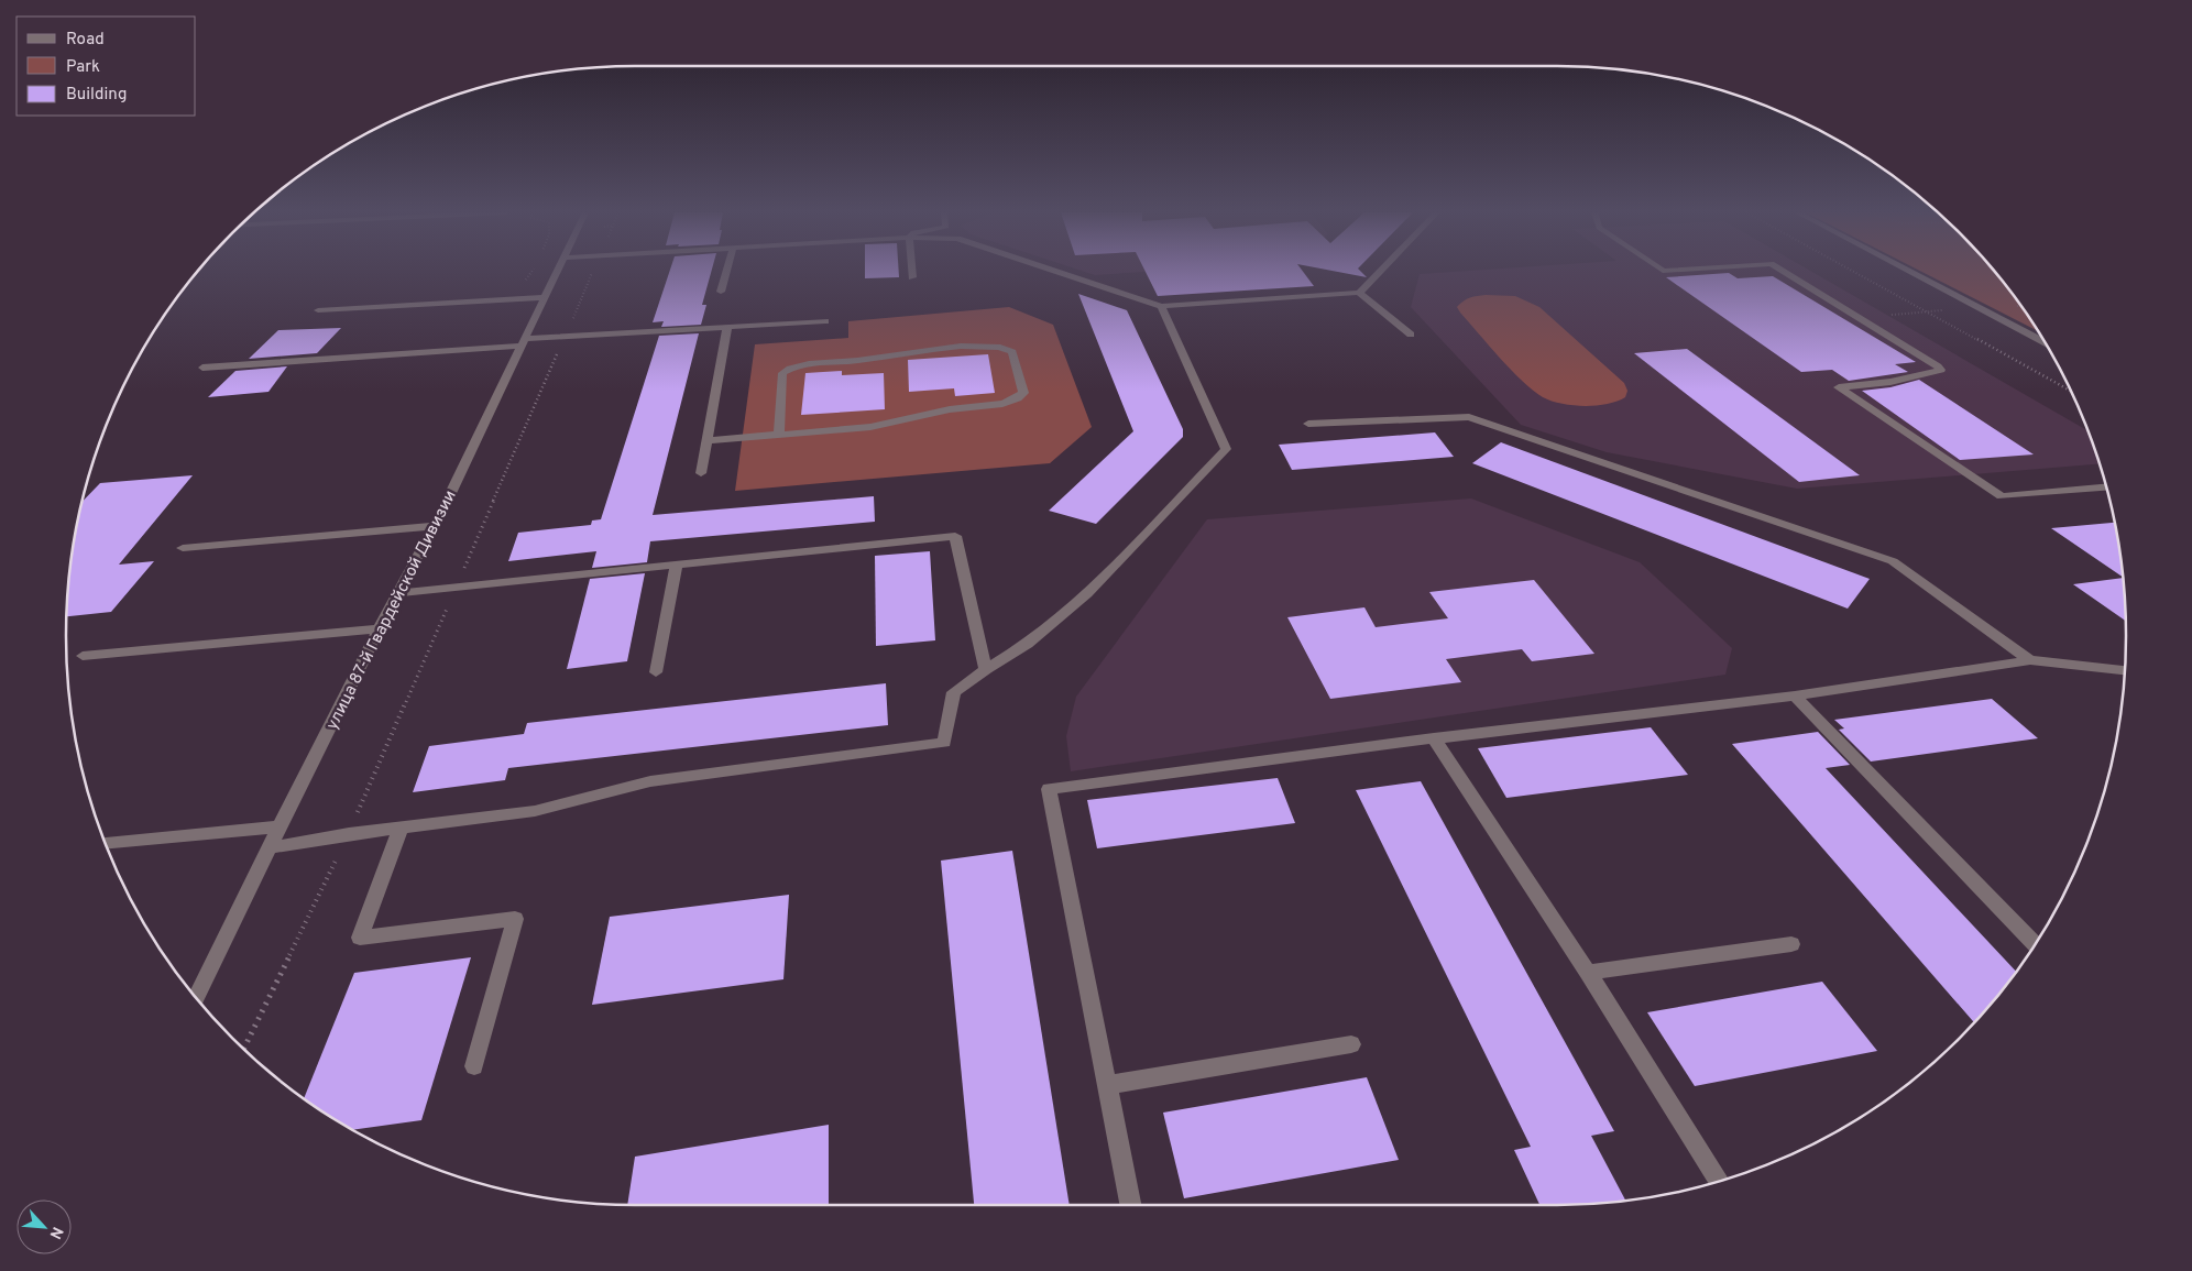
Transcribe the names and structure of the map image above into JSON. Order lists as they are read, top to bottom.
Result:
{
  "streets": {
    "street": ["улица 87-й Гвардейской Дивизии"]
  },
  "legend": ["Road", "Park", "Building"],
  "north": "bottom right"
}
